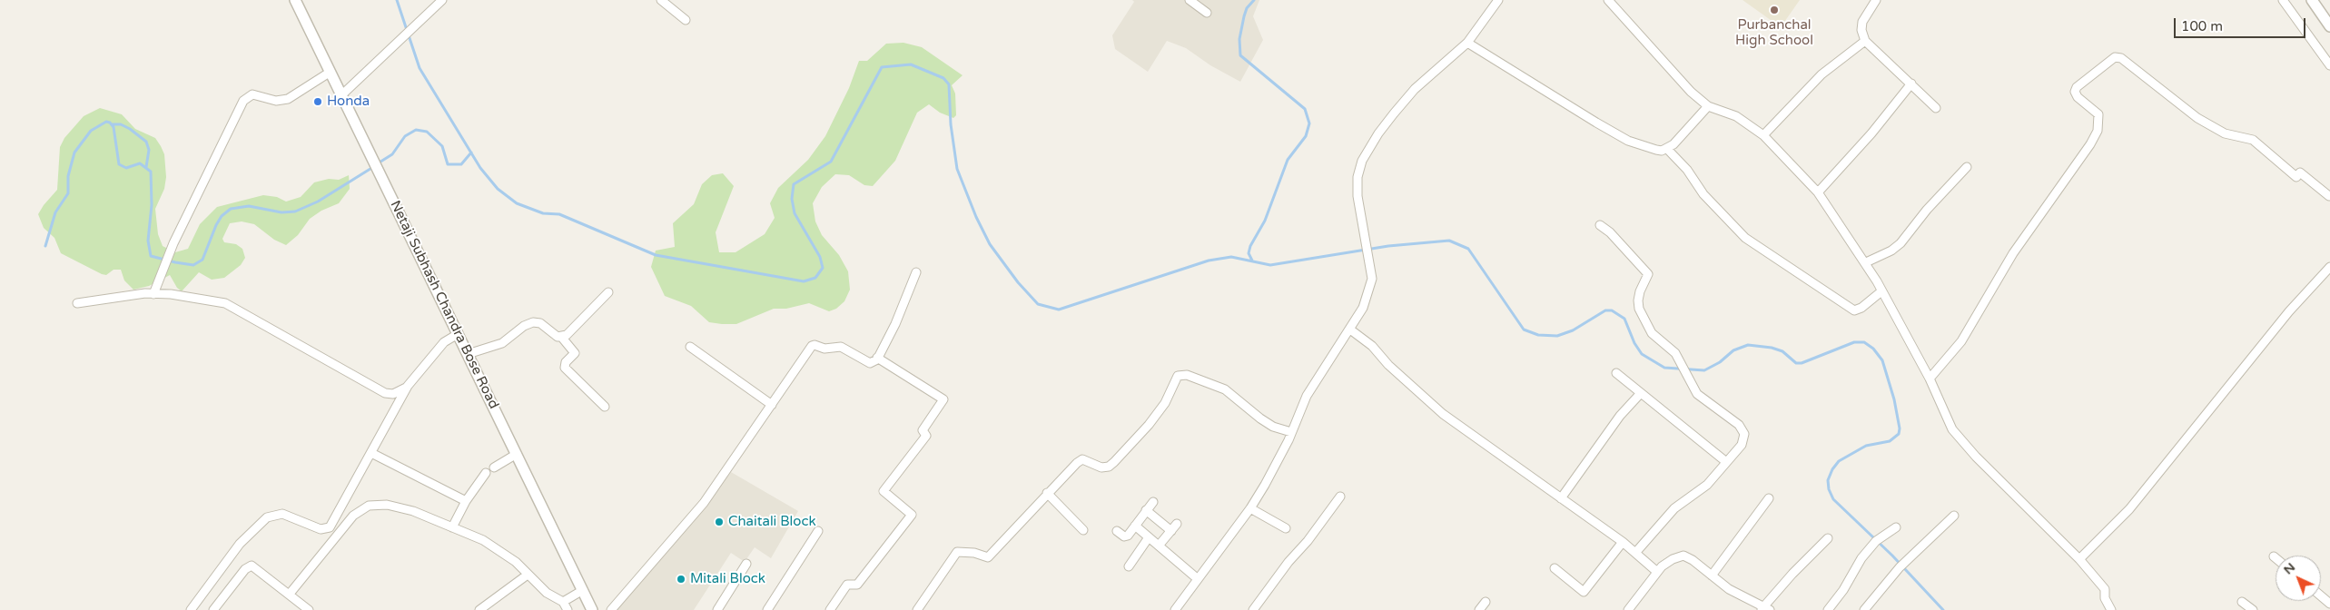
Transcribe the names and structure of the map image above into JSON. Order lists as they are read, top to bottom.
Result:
{
  "streets": {
    "street": ["Netaji Subhash Chandra Bose Road"]
  },
  "places": [
    "Purbanchal High School",
    "Honda",
    "Chaitali Block",
    "Mitali Block"
  ],
  "scale_bar": "100 m",
  "north": "top left"
}
